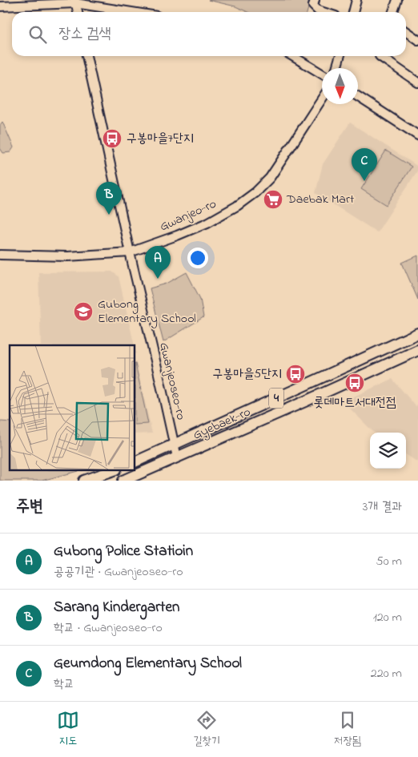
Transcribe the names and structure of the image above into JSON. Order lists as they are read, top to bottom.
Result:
{
  "streets": {
    "main road": ["4", "Gyebaek-ro"],
    "street": ["Gwanjeo-ro", "Gwanjeoseo-ro"]
  },
  "crossings": [
    ["Gwanjeo-ro", "Gwanjeoseo-ro"],
    ["Gwanjeoseo-ro", "Gyebaek-ro"]
  ],
  "places": {
    "bus stop": ["구봉마을7단지", "구봉마을5단지", "롯데마트서대전점"],
    "supermarket": ["Daebak Mart"],
    "school or university": ["Gubong Elementary School"]
  },
  "north": "bottom",
  "page": {
    "search": "장소 검색",
    "pins": ["C", "B", "A"],
    "heading": ["주변", "3개 결과"],
    "list": [
      {
        "mark": "A",
        "name": "Gubong Police Statioin",
        "note": "공공기관 · Gwanjeoseo-ro",
        "value": "50 m"
      },
      {
        "mark": "B",
        "name": "Sarang Kindergarten",
        "note": "학교 · Gwanjeoseo-ro",
        "value": "120 m"
      },
      {
        "mark": "C",
        "name": "Geumdong Elementary School",
        "note": "학교",
        "value": "220 m"
      }
    ],
    "nav": ["지도", "길찾기", "저장됨"]
  }
}
